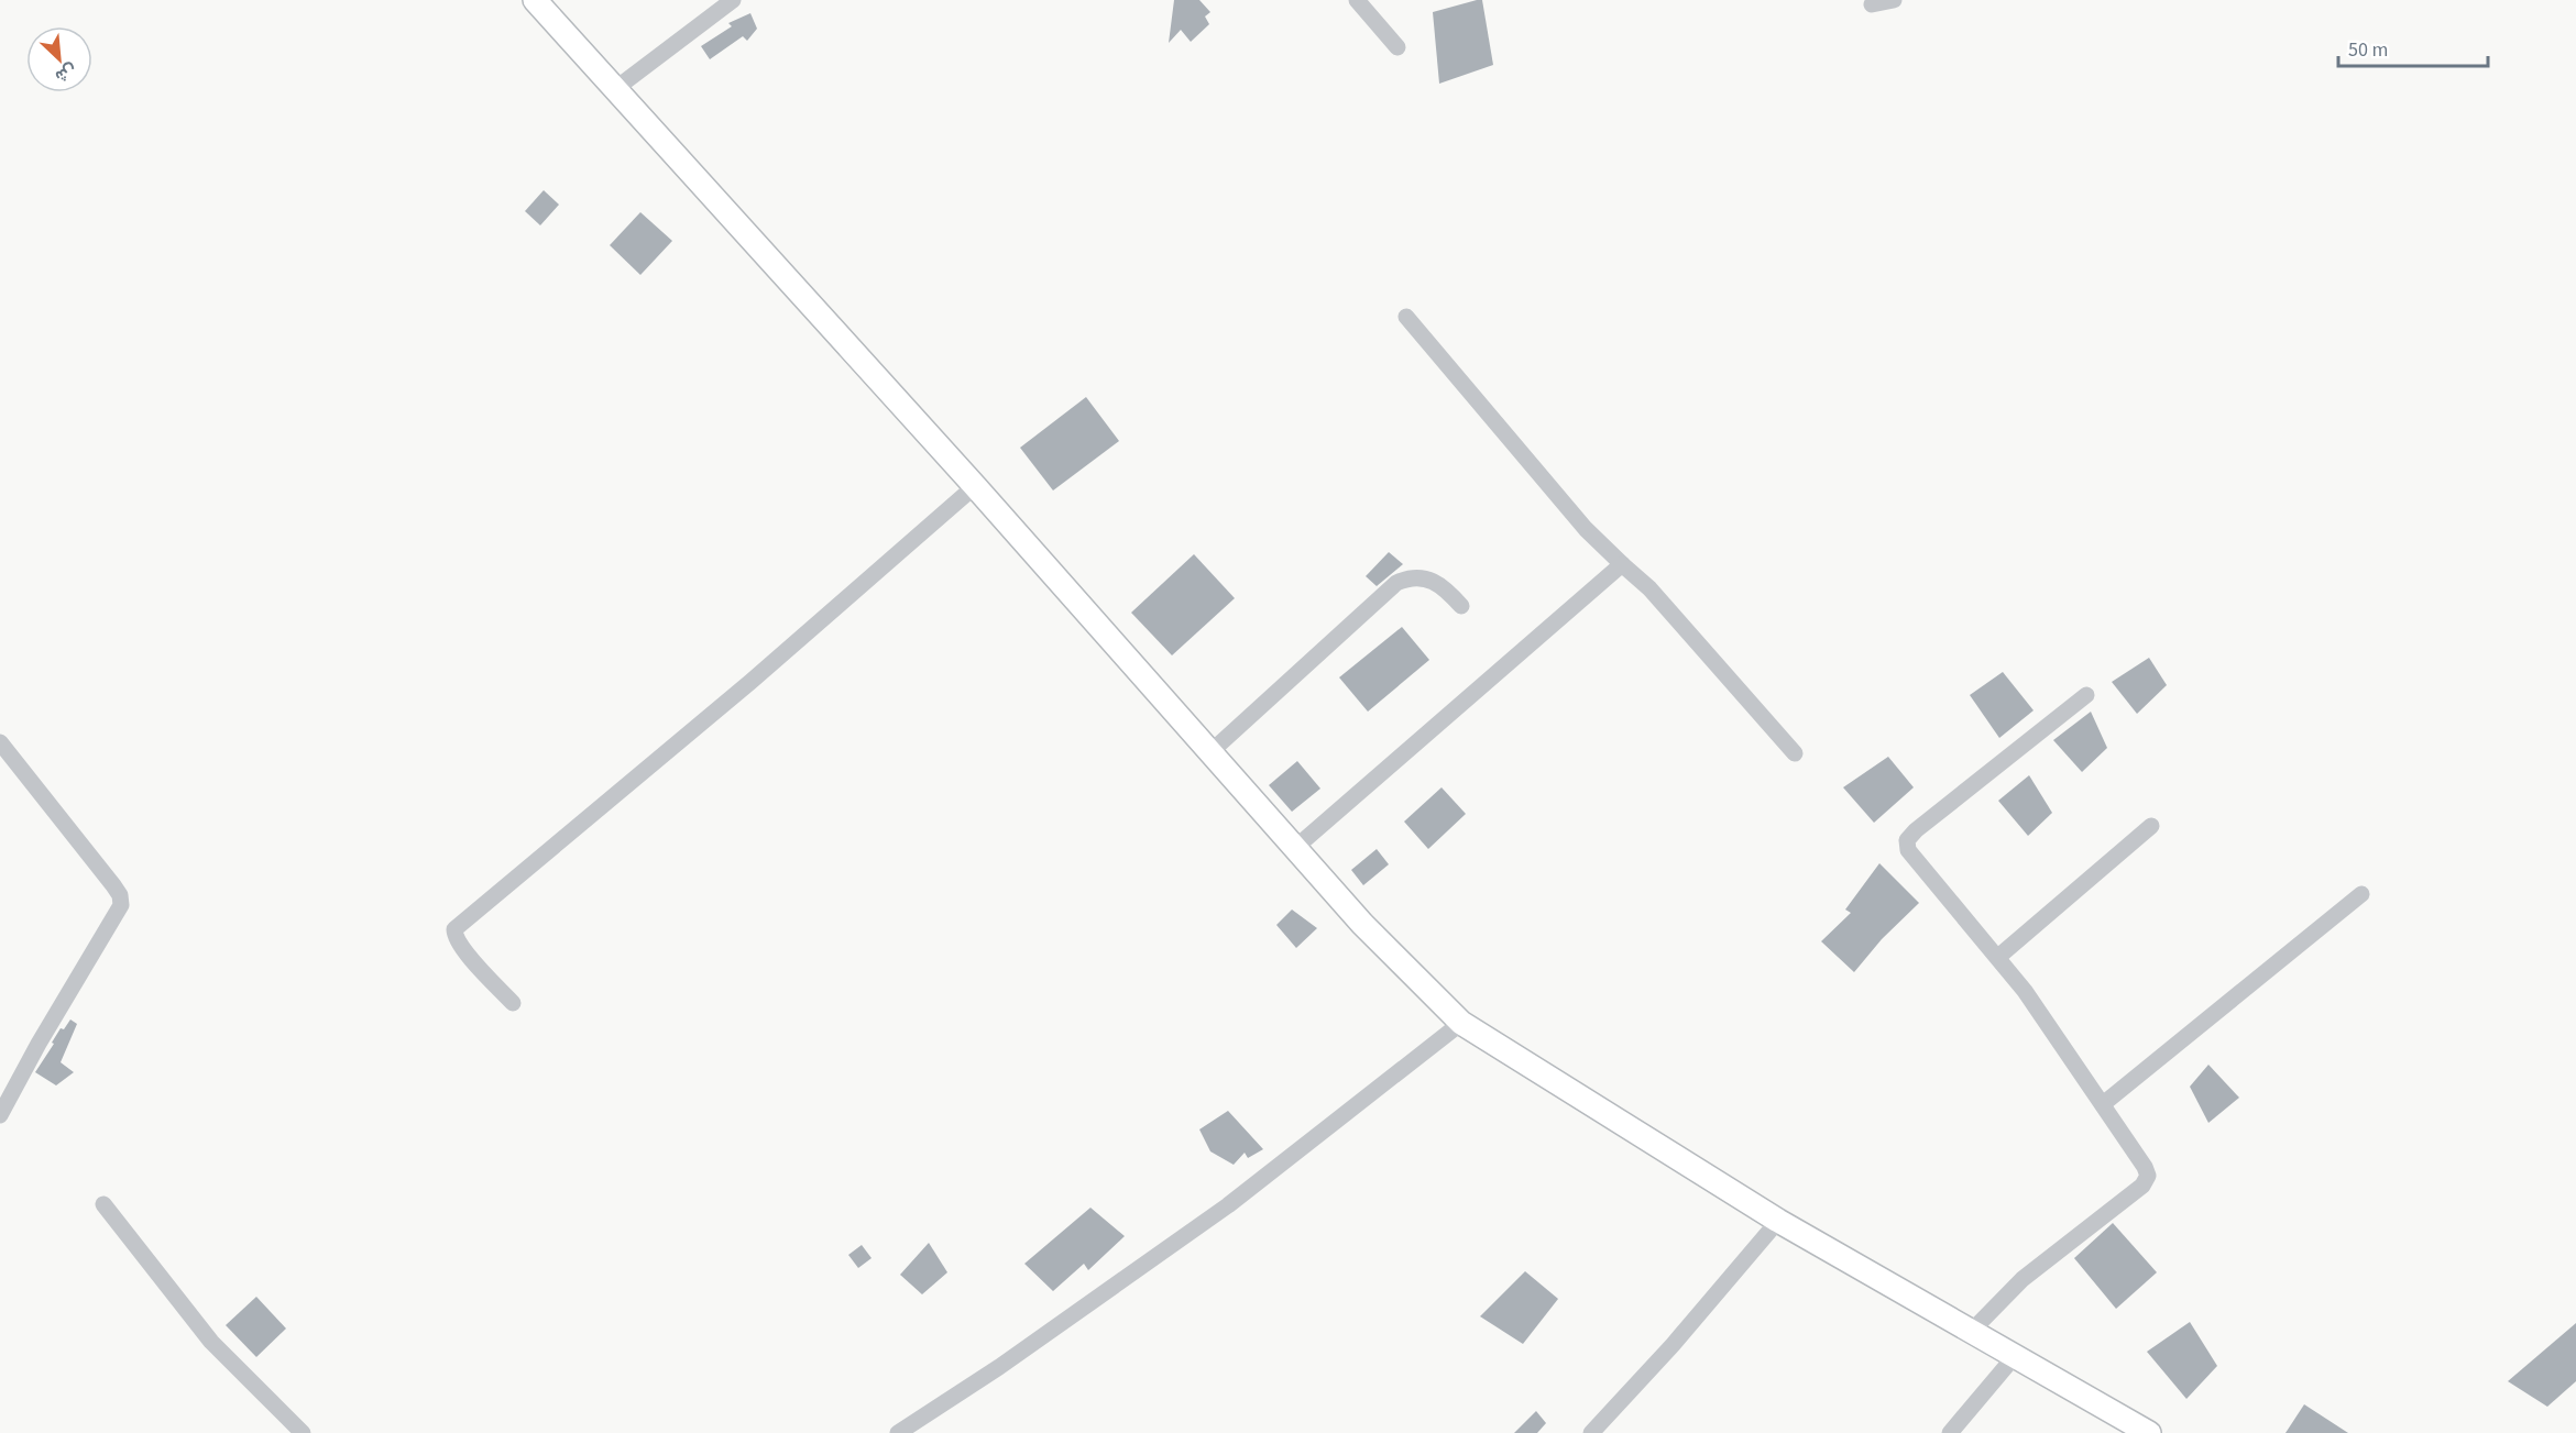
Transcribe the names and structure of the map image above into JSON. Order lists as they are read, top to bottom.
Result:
{
  "scale_bar": "50 m",
  "north": "bottom right"
}
